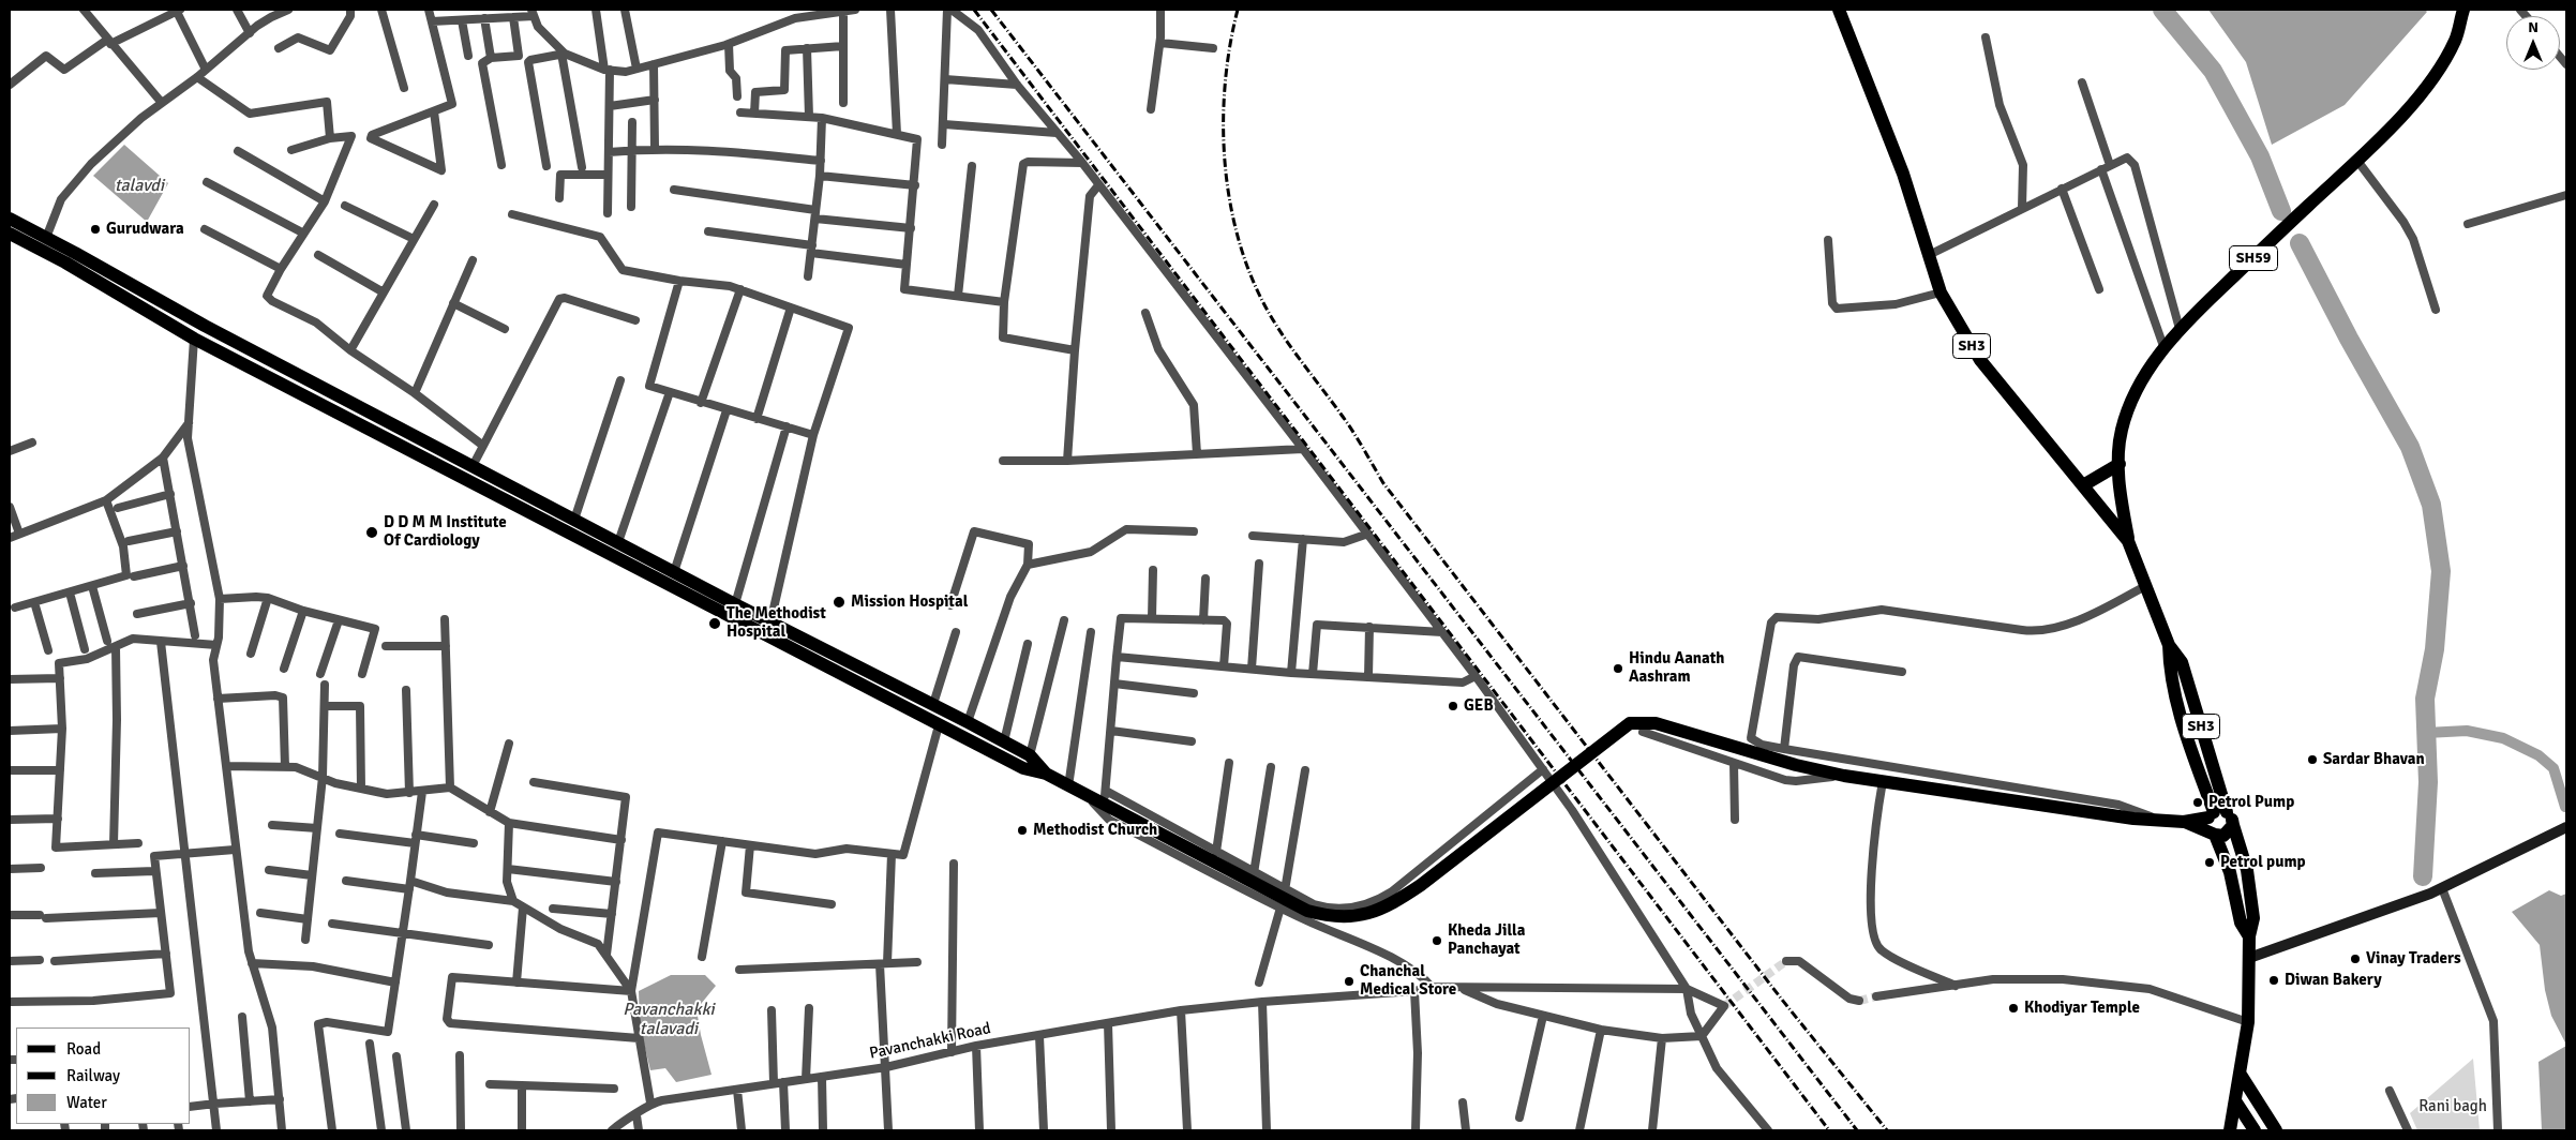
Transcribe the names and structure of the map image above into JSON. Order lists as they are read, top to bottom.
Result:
{
  "streets": {
    "main road": ["SH59", "SH3"],
    "street": ["Pavanchakki Road"]
  },
  "crossings": [
    ["SH59", "SH3"]
  ],
  "water": ["talavdi", "Pavanchakki talavadi"],
  "parks": ["Rani bagh"],
  "places": [
    "Gurudwara",
    "D D M M Institute Of Cardiology",
    "Mission Hospital",
    "The Methodist Hospital",
    "Hindu Aanath Aashram",
    "GEB",
    "Sardar Bhavan",
    "Petrol Pump",
    "Methodist Church",
    "Petrol pump",
    "Kheda Jilla Panchayat",
    "Vinay Traders",
    "Diwan Bakery",
    "Chanchal Medical Store",
    "Khodiyar Temple"
  ],
  "legend": ["Road", "Railway", "Water"],
  "north": "top"
}
